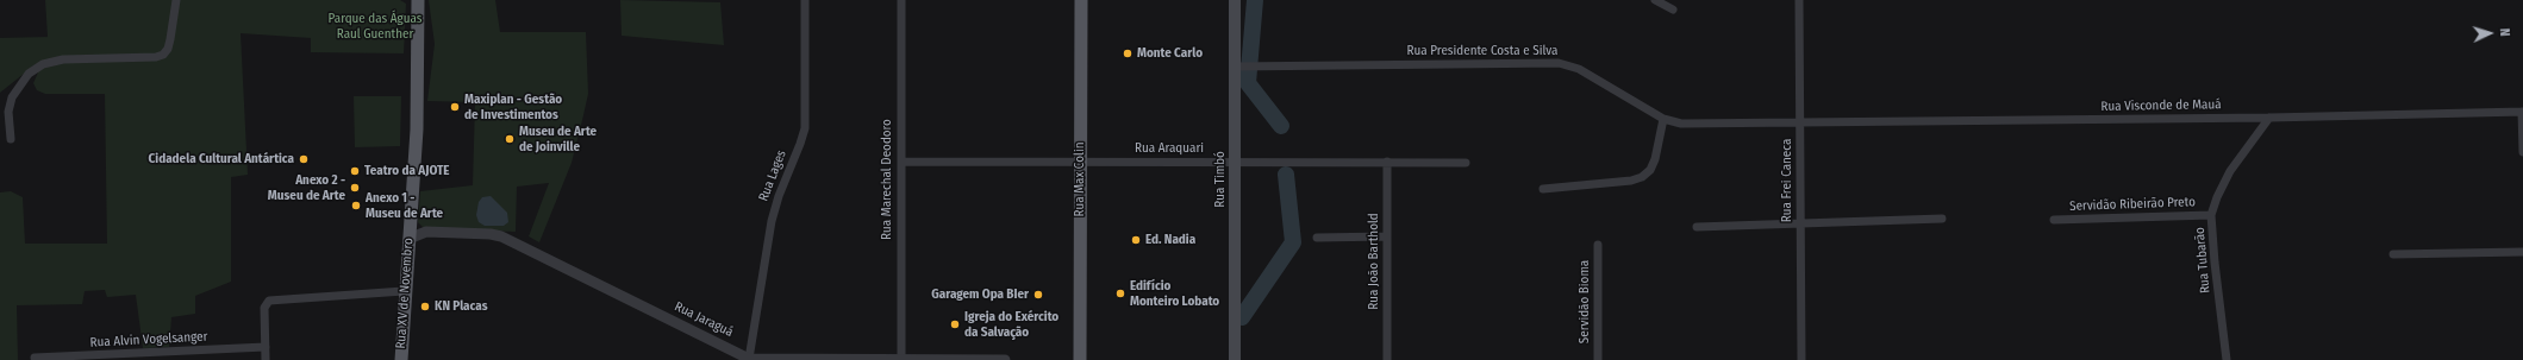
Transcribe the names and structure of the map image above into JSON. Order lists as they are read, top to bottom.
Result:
{
  "streets": {
    "main road": ["Rua Max Colin", "Rua Timbó", "Rua XV de Novembro"],
    "street": [
      "Rua Presidente Costa e Silva",
      "Rua Visconde de Mauá",
      "Rua Araquari",
      "Rua Lages",
      "Rua Marechal Deodoro",
      "Rua Frei Caneca",
      "Servidão Ribeirão Preto",
      "Rua Tubarão",
      "Rua João Barthold",
      "Servidão Bioma",
      "Rua Jaraguá",
      "Rua Alvin Vogelsanger"
    ]
  },
  "crossings": [
    ["Rua Presidente Costa e Silva", "Rua Visconde de Mauá"],
    ["Rua Presidente Costa e Silva", "Rua Timbó"],
    ["Rua Presidente Costa e Silva", "Rua Frei Caneca"],
    ["Rua Visconde de Mauá", "Rua Frei Caneca"],
    ["Rua Visconde de Mauá", "Rua Tubarão"],
    ["Rua Araquari", "Rua Marechal Deodoro"],
    ["Rua Araquari", "Rua Max Colin"],
    ["Rua Araquari", "Rua Timbó"],
    ["Rua Araquari", "Rua João Barthold"],
    ["Rua Lages", "Rua Jaraguá"],
    ["Rua Marechal Deodoro", "Rua Jaraguá"],
    ["Servidão Ribeirão Preto", "Rua Tubarão"],
    ["Rua XV de Novembro", "Rua Jaraguá"]
  ],
  "parks": ["Parque das Águas Raul Guenther"],
  "places": [
    "Monte Carlo",
    "Maxiplan - Gestão de Investimentos",
    "Museu de Arte de Joinville",
    "Cidadela Cultural Antártica",
    "Teatro da AJOTE",
    "Anexo 2 - Museu de Arte",
    "Anexo 1 - Museu de Arte",
    "Ed. Nadia",
    "Edifício Monteiro Lobato",
    "Garagem Opa BIer",
    "KN Placas",
    "Igreja do Exército da Salvação"
  ],
  "north": "right"
}
